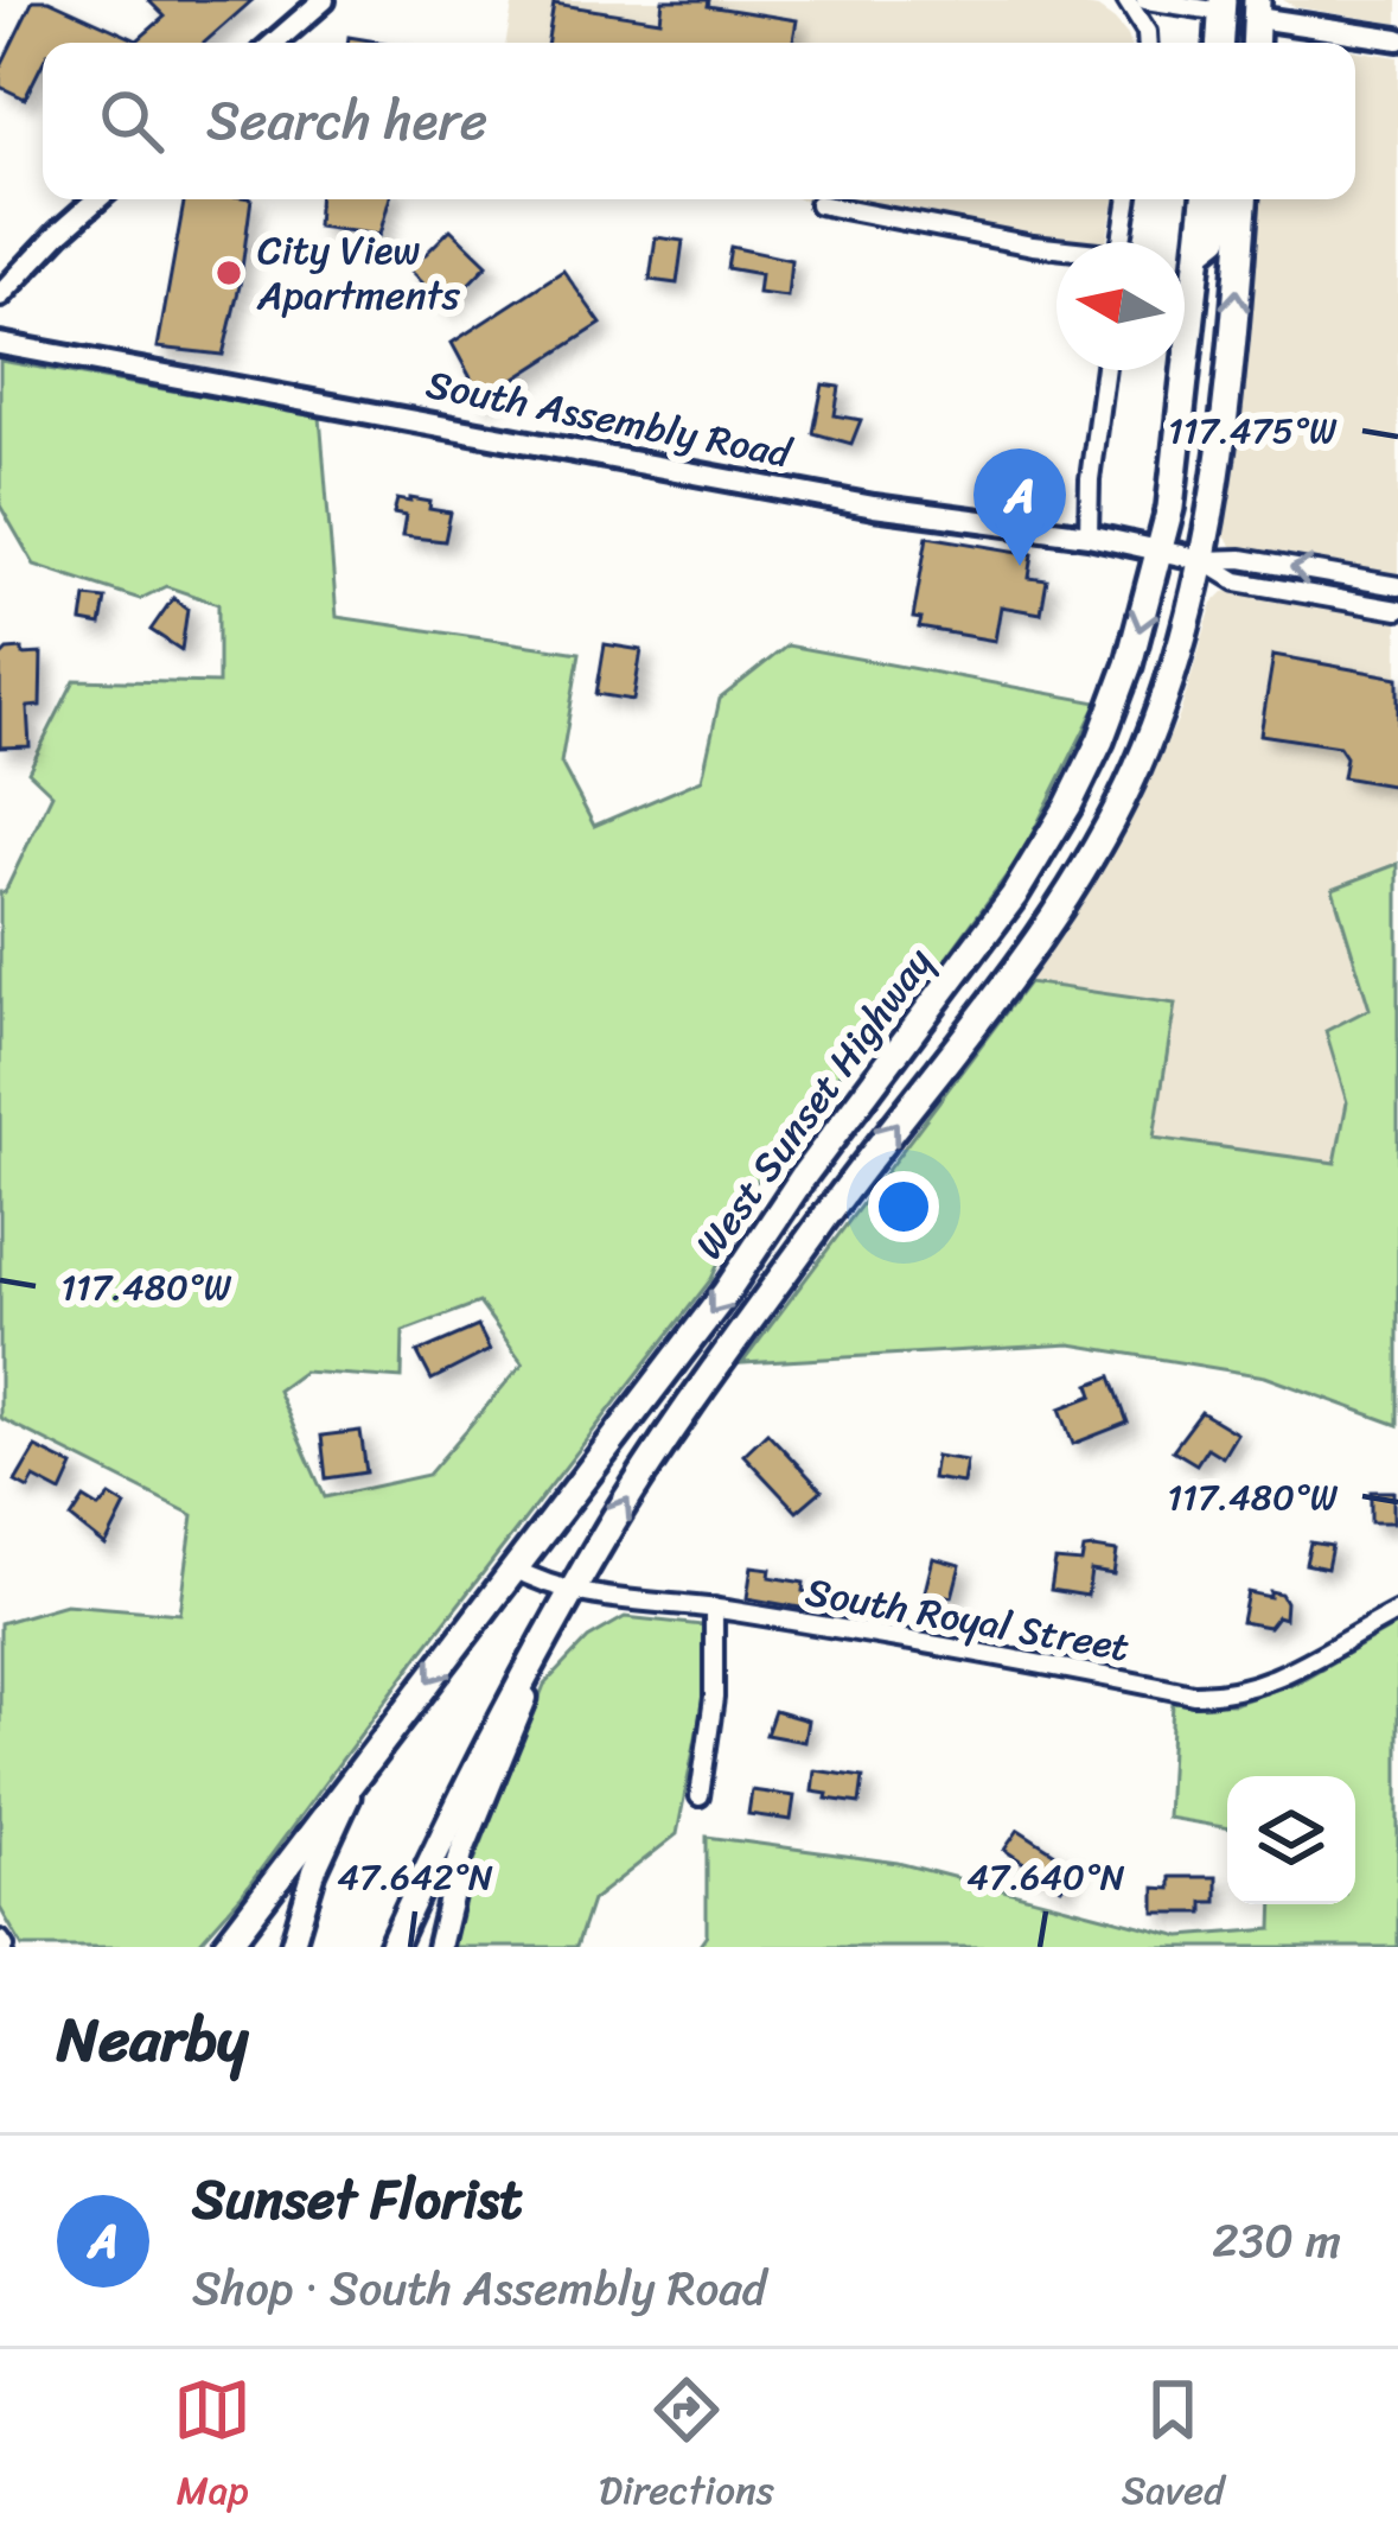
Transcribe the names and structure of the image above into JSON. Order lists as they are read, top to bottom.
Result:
{
  "streets": {
    "main road": ["West Sunset Highway"],
    "street": ["South Assembly Road", "South Royal Street"]
  },
  "crossings": [
    ["South Assembly Road", "West Sunset Highway"],
    ["West Sunset Highway", "South Royal Street"]
  ],
  "places": ["City View Apartments"],
  "north": "left",
  "page": {
    "search": "Search here",
    "pins": "A",
    "heading": "Nearby",
    "list": [
      {
        "mark": "A",
        "name": "Sunset Florist",
        "note": "Shop · South Assembly Road",
        "value": "230 m"
      }
    ],
    "nav": ["Map", "Directions", "Saved"]
  },
  "coordinates": [
    "117.475°W",
    "117.480°W",
    "47.642°N",
    "47.640°N"
  ]
}
